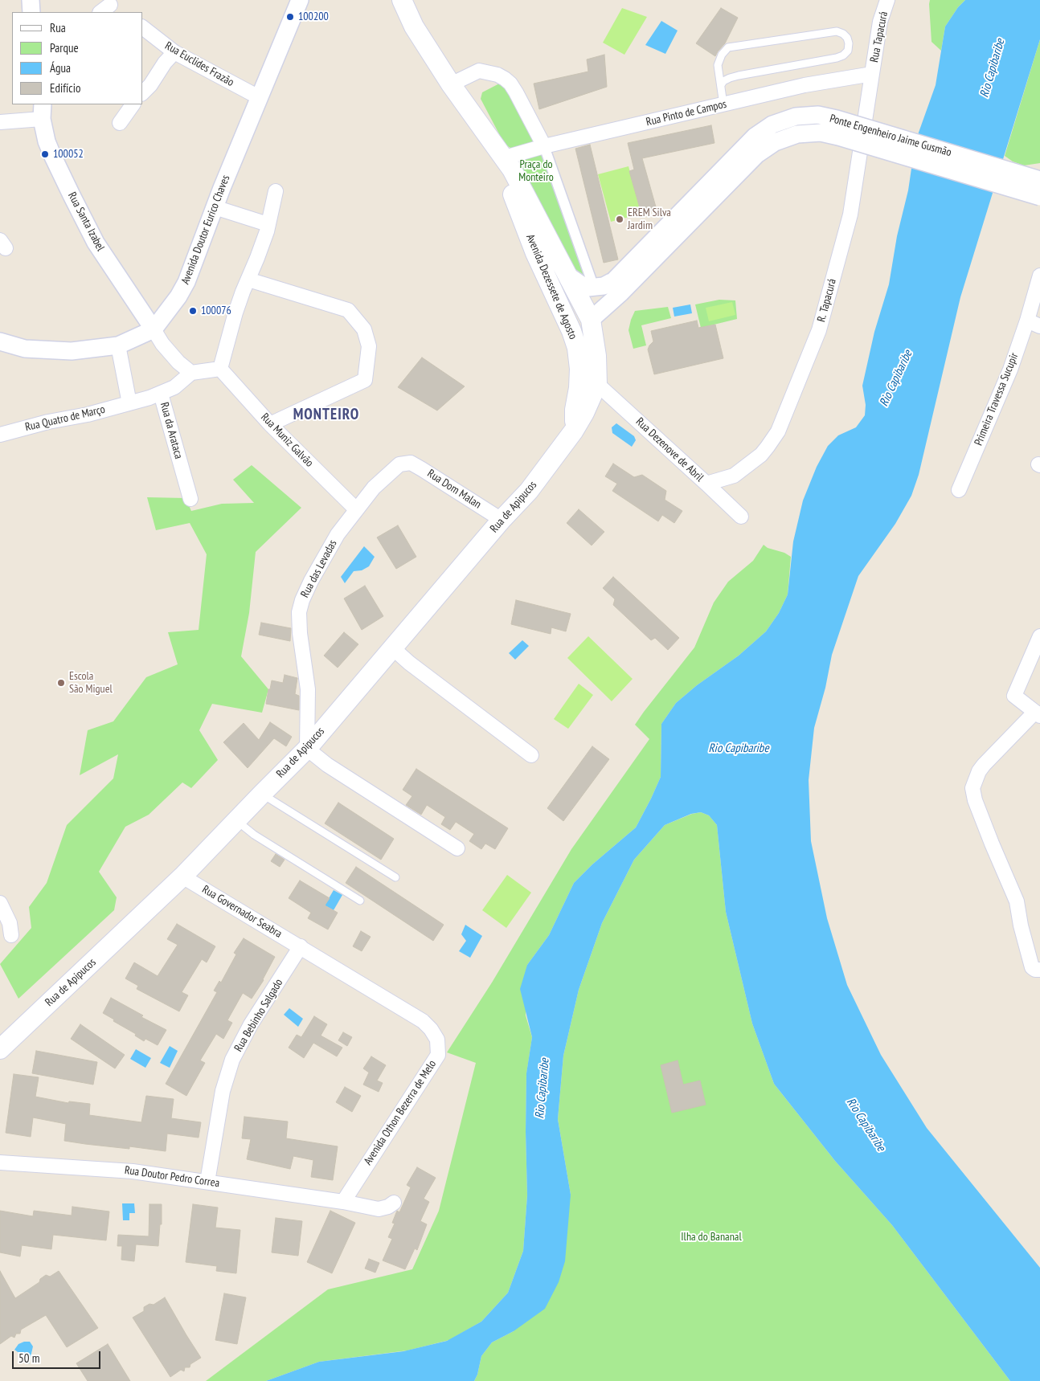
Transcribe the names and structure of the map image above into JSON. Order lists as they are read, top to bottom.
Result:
{
  "streets": {
    "main road": ["Avenida Dezessete de Agosto", "Rua de Apipucos"],
    "street": [
      "Rua Tapacurá",
      "Rua Euclides Frazão",
      "Rua Pinto de Campos",
      "Ponte Engenheiro Jaime Gusmão",
      "Rua Santa Izabel",
      "Avenida Doutor Eurico Chaves",
      "R. Tapacurá",
      "Primeira Travessa Sucupir",
      "Rua Quatro de Março",
      "Rua da Arataca",
      "Rua Muniz Galvão",
      "Rua Dezenove de Abril",
      "Rua Dom Malan",
      "Rua das Levadas",
      "Rua Governador Seabra",
      "Rua Bebinho Salgado",
      "Avenida Othon Bezerra de Melo",
      "Rua Doutor Pedro Correa"
    ]
  },
  "crossings": [
    ["Rua Tapacurá", "Rua Pinto de Campos"],
    ["Rua Tapacurá", "R. Tapacurá"],
    ["Rua Euclides Frazão", "Avenida Doutor Eurico Chaves"],
    ["Rua Pinto de Campos", "Avenida Dezessete de Agosto"],
    ["Rua Pinto de Campos", "R. Tapacurá"],
    ["Ponte Engenheiro Jaime Gusmão", "Avenida Dezessete de Agosto"],
    ["Rua Santa Izabel", "Avenida Doutor Eurico Chaves"],
    ["Avenida Dezessete de Agosto", "Rua Dezenove de Abril"],
    ["Avenida Dezessete de Agosto", "Rua de Apipucos"],
    ["R. Tapacurá", "Rua Dezenove de Abril"],
    ["Rua Quatro de Março", "Rua da Arataca"],
    ["Rua Muniz Galvão", "Rua das Levadas"],
    ["Rua Dom Malan", "Rua de Apipucos"],
    ["Rua Dom Malan", "Rua das Levadas"],
    ["Rua de Apipucos", "Rua das Levadas"],
    ["Rua de Apipucos", "Rua Governador Seabra"],
    ["Rua Governador Seabra", "Rua Bebinho Salgado"],
    ["Rua Governador Seabra", "Avenida Othon Bezerra de Melo"],
    ["Rua Bebinho Salgado", "Avenida Othon Bezerra de Melo"],
    ["Rua Bebinho Salgado", "Rua Doutor Pedro Correa"],
    ["Avenida Othon Bezerra de Melo", "Rua Doutor Pedro Correa"]
  ],
  "districts": ["MONTEIRO"],
  "water": ["Rio Capibaribe"],
  "parks": ["Praça do Monteiro", "Ilha do Bananal"],
  "places": [
    "100200",
    "100052",
    "EREM Silva Jardim",
    "100076",
    "Escola São Miguel"
  ],
  "legend": [
    "Rua",
    "Parque",
    "Água",
    "Edifício"
  ],
  "scale_bar": "50 m"
}
